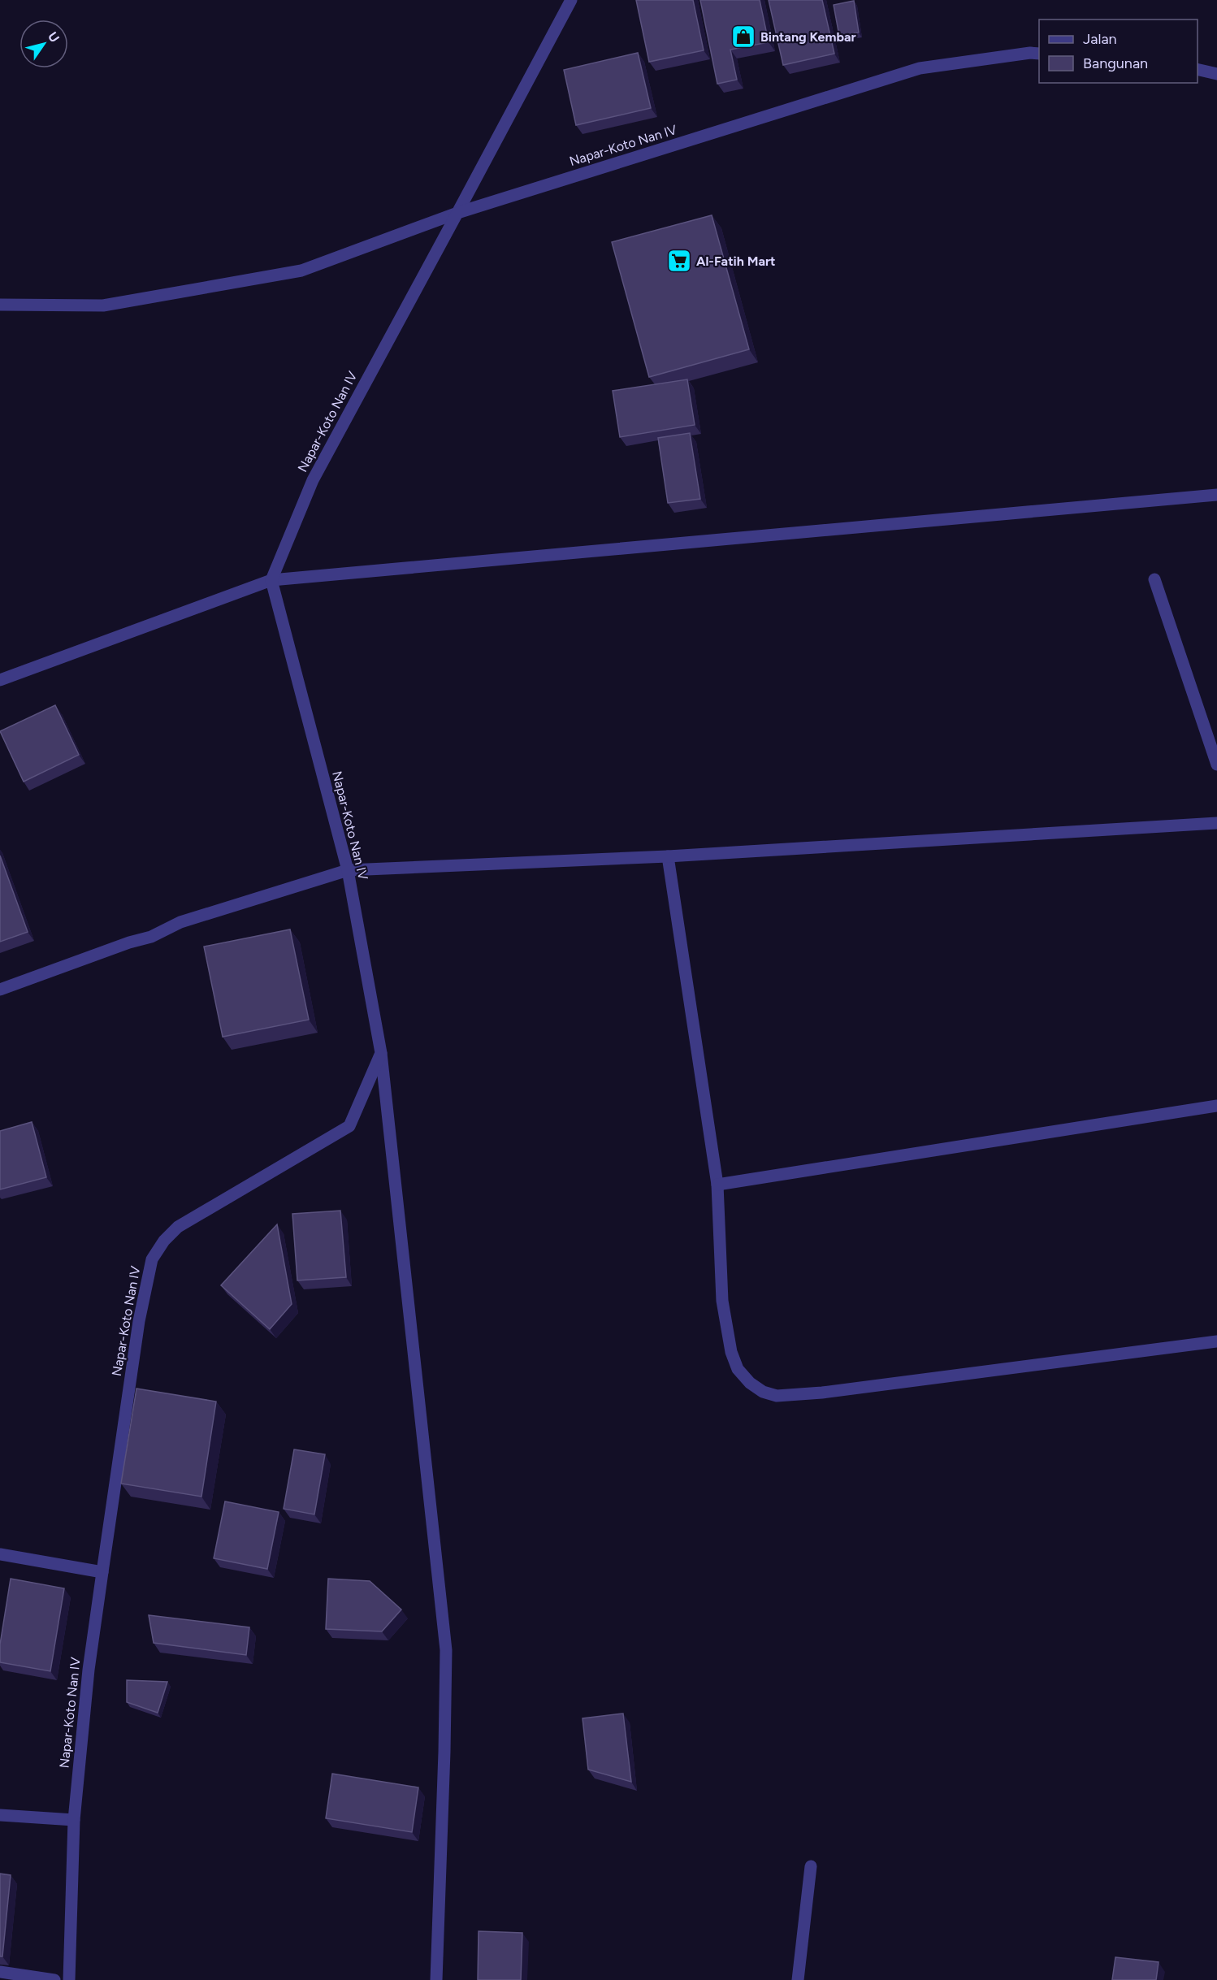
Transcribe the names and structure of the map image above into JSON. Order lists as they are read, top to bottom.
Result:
{
  "streets": {
    "street": ["Napar-Koto Nan IV"]
  },
  "places": {
    "shop": ["Bintang Kembar"],
    "supermarket": ["Al-Fatih Mart"]
  },
  "legend": ["Jalan", "Bangunan"],
  "north": "top right"
}
